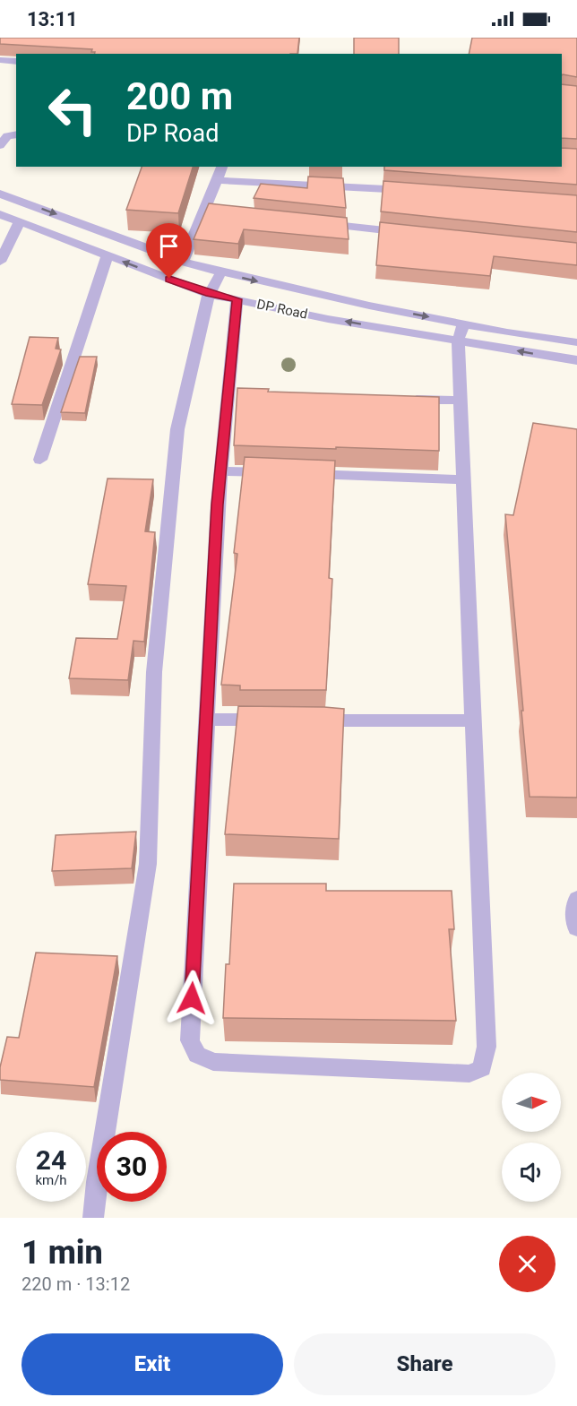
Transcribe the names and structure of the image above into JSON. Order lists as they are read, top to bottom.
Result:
{
  "streets": {
    "street": ["DP Road"]
  },
  "north": "right",
  "page": {
    "status": "13:11",
    "turn": ["200 m", "DP Road"],
    "speed": "24 km/h",
    "limit": "30",
    "heading": ["1 min", "220 m · 13:12"],
    "buttons": ["Exit", "Share"]
  }
}
